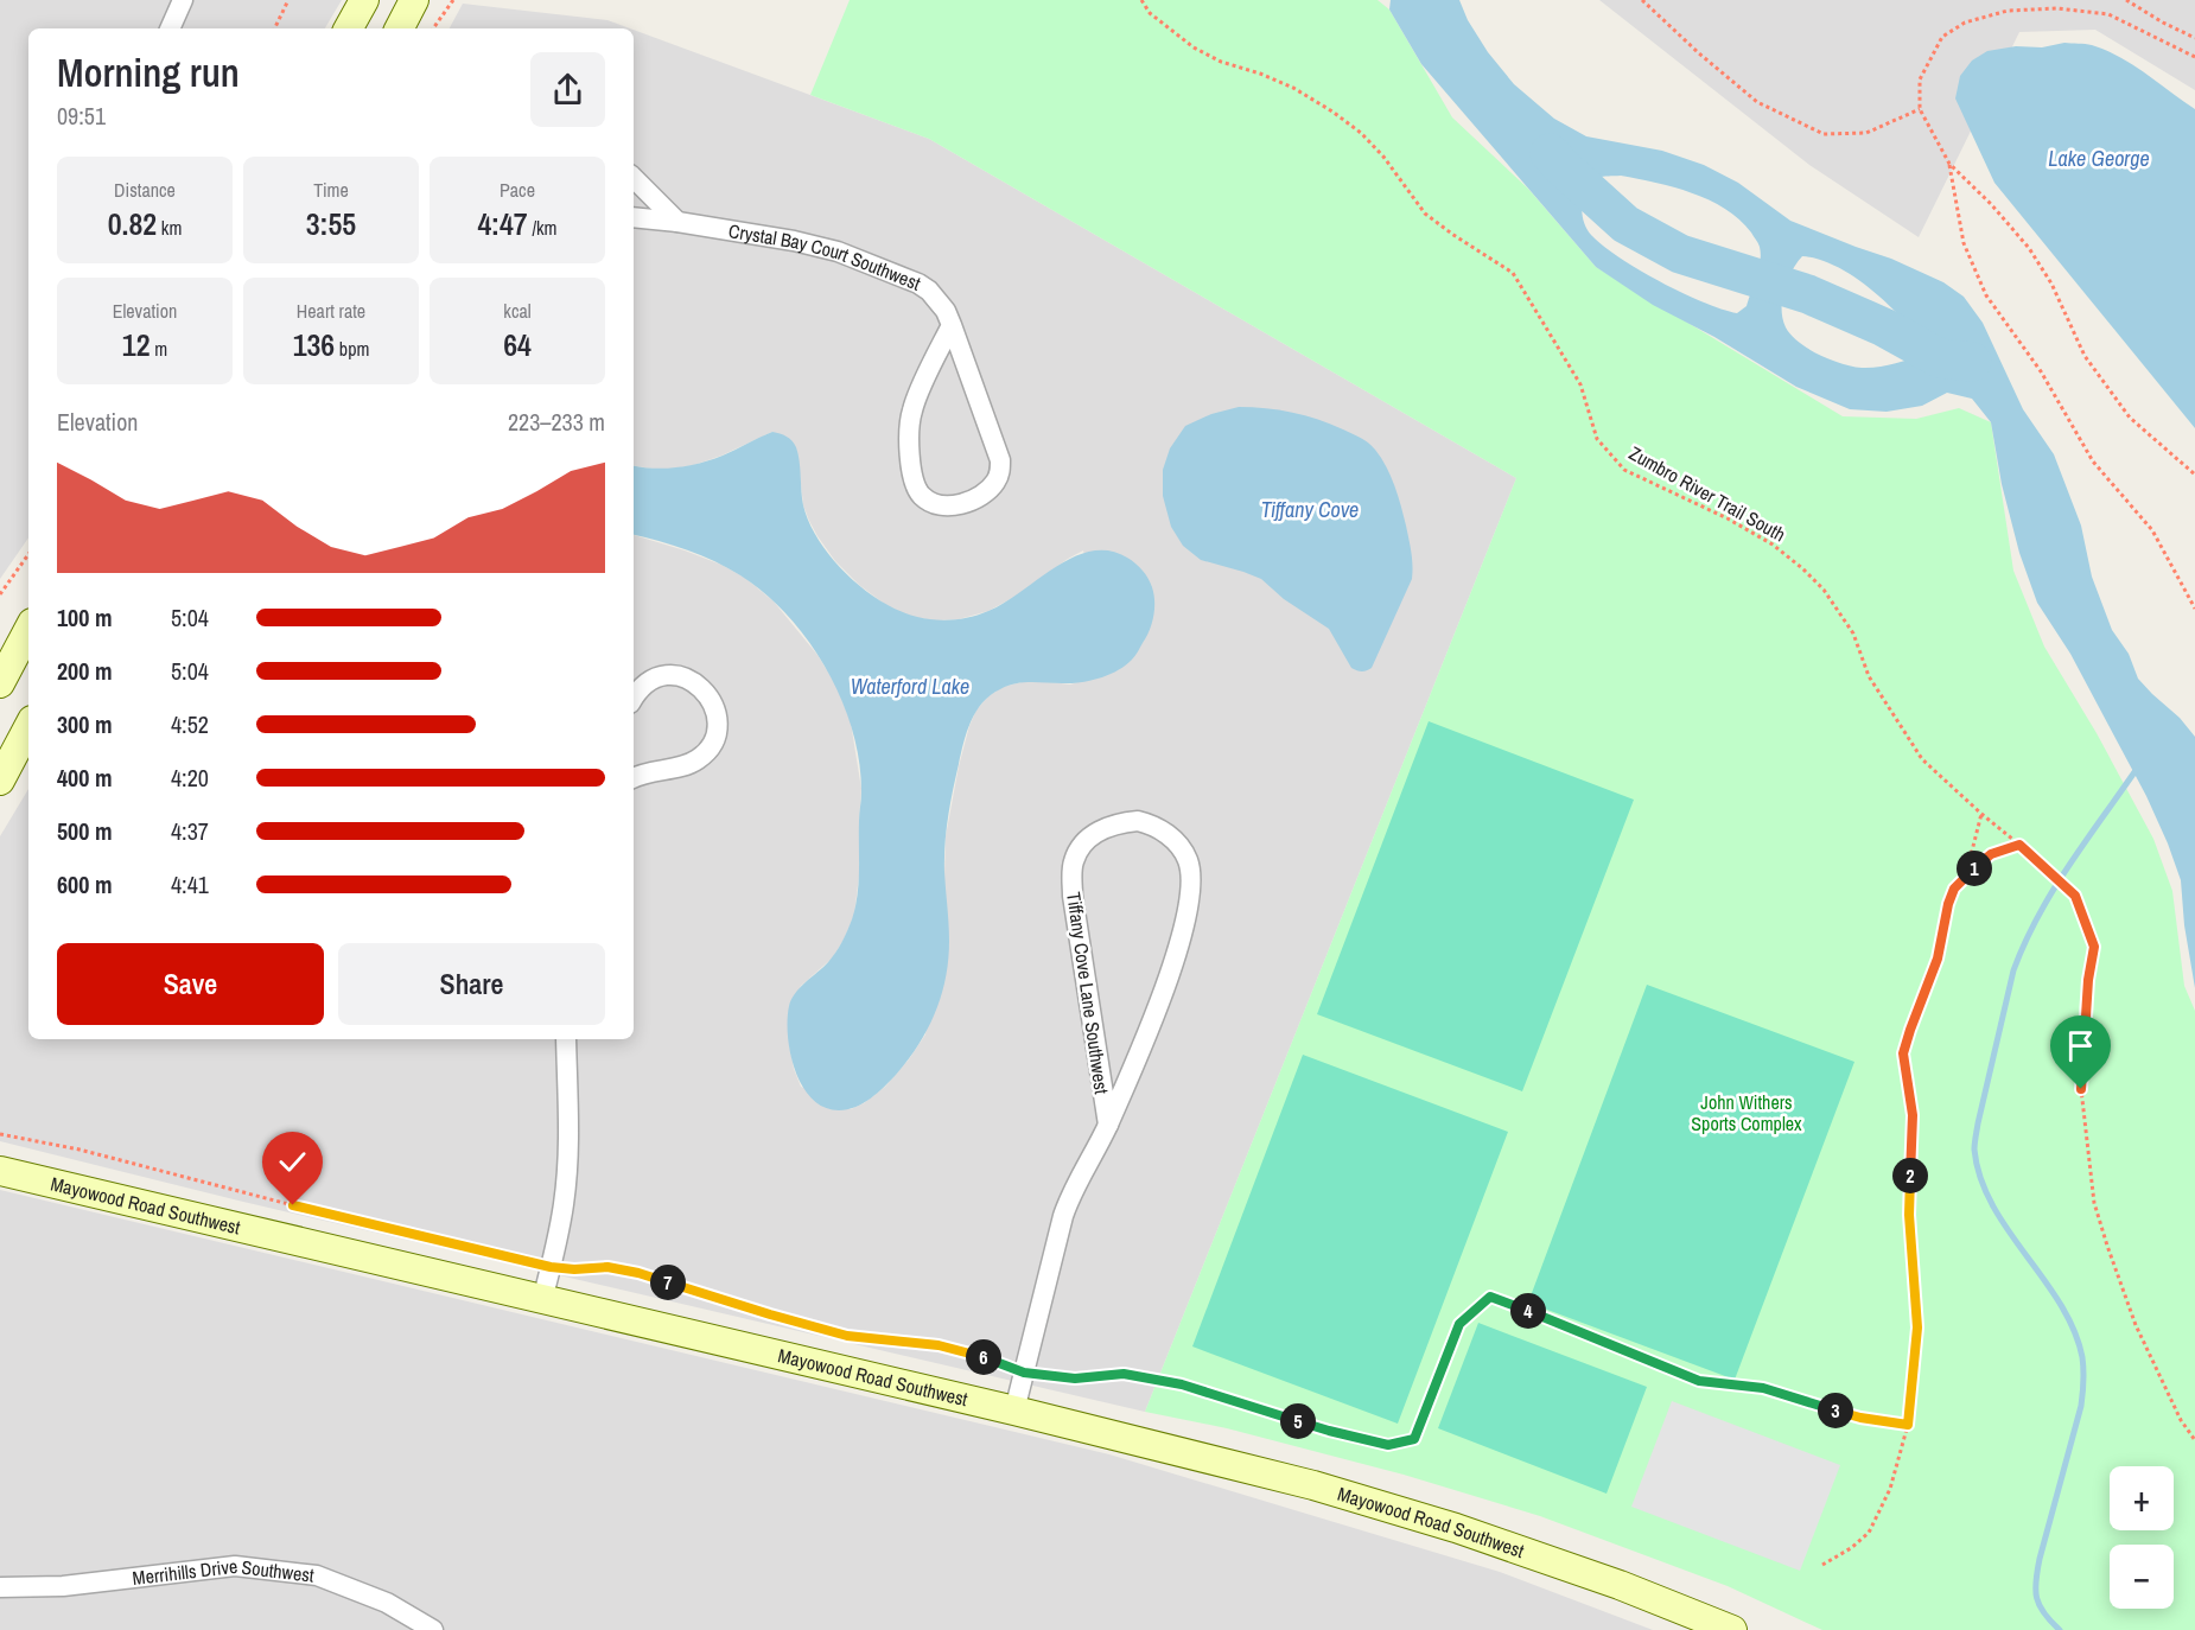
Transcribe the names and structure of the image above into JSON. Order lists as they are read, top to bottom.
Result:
{
  "streets": {
    "street": [
      "Crystal Bay Court Southwest",
      "Tiffany Cove Lane Southwest",
      "Mayowood Road Southwest",
      "Merrihills Drive Southwest"
    ],
    "path": ["Zumbro River Trail South"]
  },
  "crossings": [
    ["Tiffany Cove Lane Southwest", "Mayowood Road Southwest"]
  ],
  "water": ["Lake George", "Tiffany Cove", "Waterford Lake"],
  "parks": ["John Withers Sports Complex"],
  "page": {
    "heading": ["Morning run", "09:51"],
    "stats": [
      ["Distance", "0.82 km"],
      ["Time", "3:55"],
      ["Pace", "4:47 /km"],
      ["Elevation", "12 m"],
      ["Heart rate", "136 bpm"],
      ["kcal", "64"]
    ],
    "chart": ["Elevation", "223–233 m"],
    "list": [
      {
        "name": "100 m",
        "note": "5:04"
      },
      {
        "name": "200 m",
        "note": "5:04"
      },
      {
        "name": "300 m",
        "note": "4:52"
      },
      {
        "name": "400 m",
        "note": "4:20"
      },
      {
        "name": "500 m",
        "note": "4:37"
      },
      {
        "name": "600 m",
        "note": "4:41"
      }
    ],
    "pins": [
      "1",
      "2",
      "7",
      "4",
      "6",
      "3",
      "5"
    ],
    "buttons": ["Save", "Share"],
    "map_buttons": ["+", "−"]
  }
}
